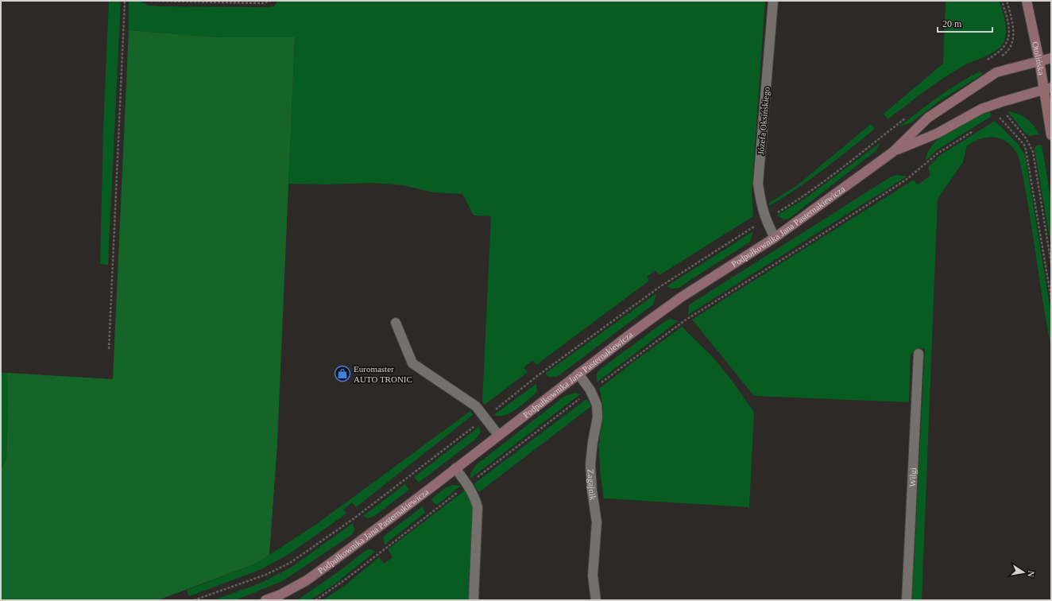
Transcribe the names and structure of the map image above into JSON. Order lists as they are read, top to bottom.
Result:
{
  "streets": {
    "street": [
      "Otolińska",
      "Józefa Oksińskiego",
      "Podpułkownika Jana Pasternakiewicza",
      "Wilgi",
      "Zagajnik"
    ]
  },
  "crossings": [
    ["Otolińska", "Podpułkownika Jana Pasternakiewicza"],
    ["Józefa Oksińskiego", "Podpułkownika Jana Pasternakiewicza"],
    ["Podpułkownika Jana Pasternakiewicza", "Zagajnik"]
  ],
  "places": {
    "shop": ["Euromaster AUTO TRONIC"]
  },
  "scale_bar": "20 m",
  "north": "right"
}
